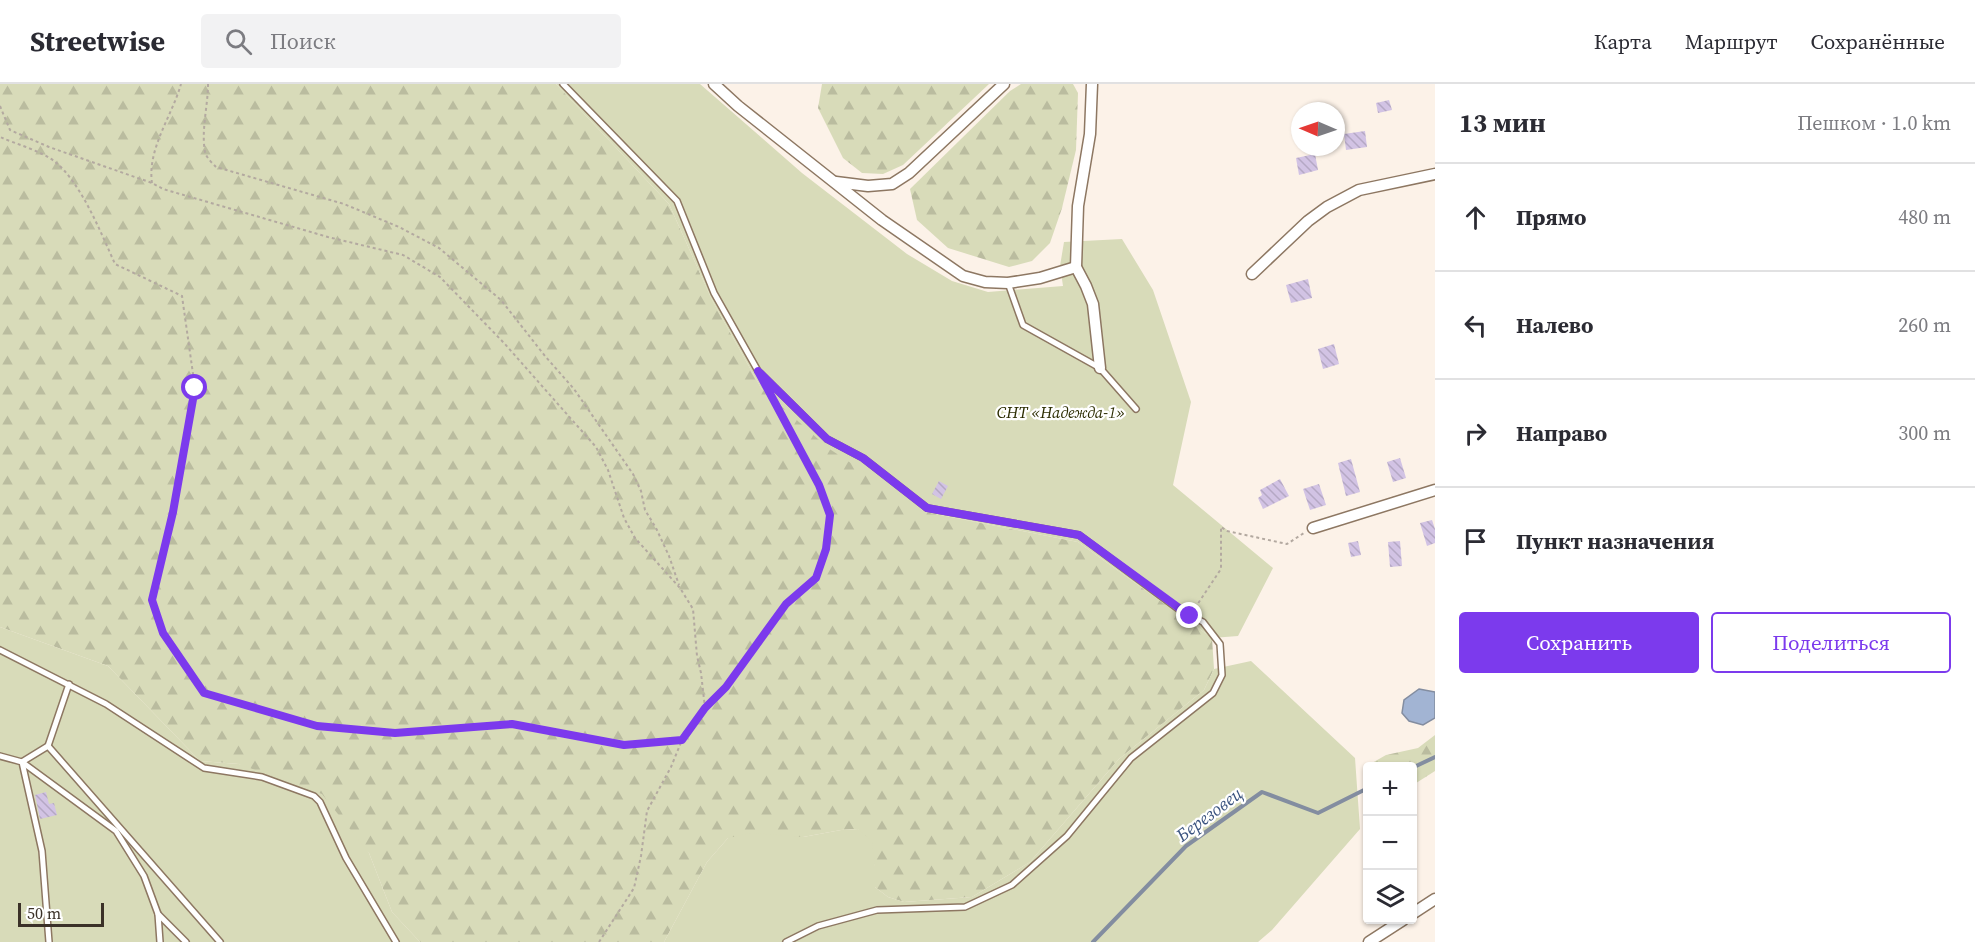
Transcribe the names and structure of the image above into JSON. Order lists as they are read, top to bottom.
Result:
{
  "water": ["Березовец"],
  "parks": ["СНТ «Надежда-1»"],
  "scale_bar": "50 m",
  "north": "left",
  "page": {
    "header": "Streetwise",
    "search": "Поиск",
    "nav": ["Карта", "Маршрут", "Сохранённые"],
    "heading": ["13 мин", "Пешком · 1.0 km"],
    "list": [
      ["Прямо", "480 m"],
      ["Налево", "260 m"],
      ["Направо", "300 m"],
      "Пункт назначения"
    ],
    "buttons": ["Сохранить", "Поделиться"],
    "map_buttons": ["+", "−"],
    "scale": "50 m"
  }
}
